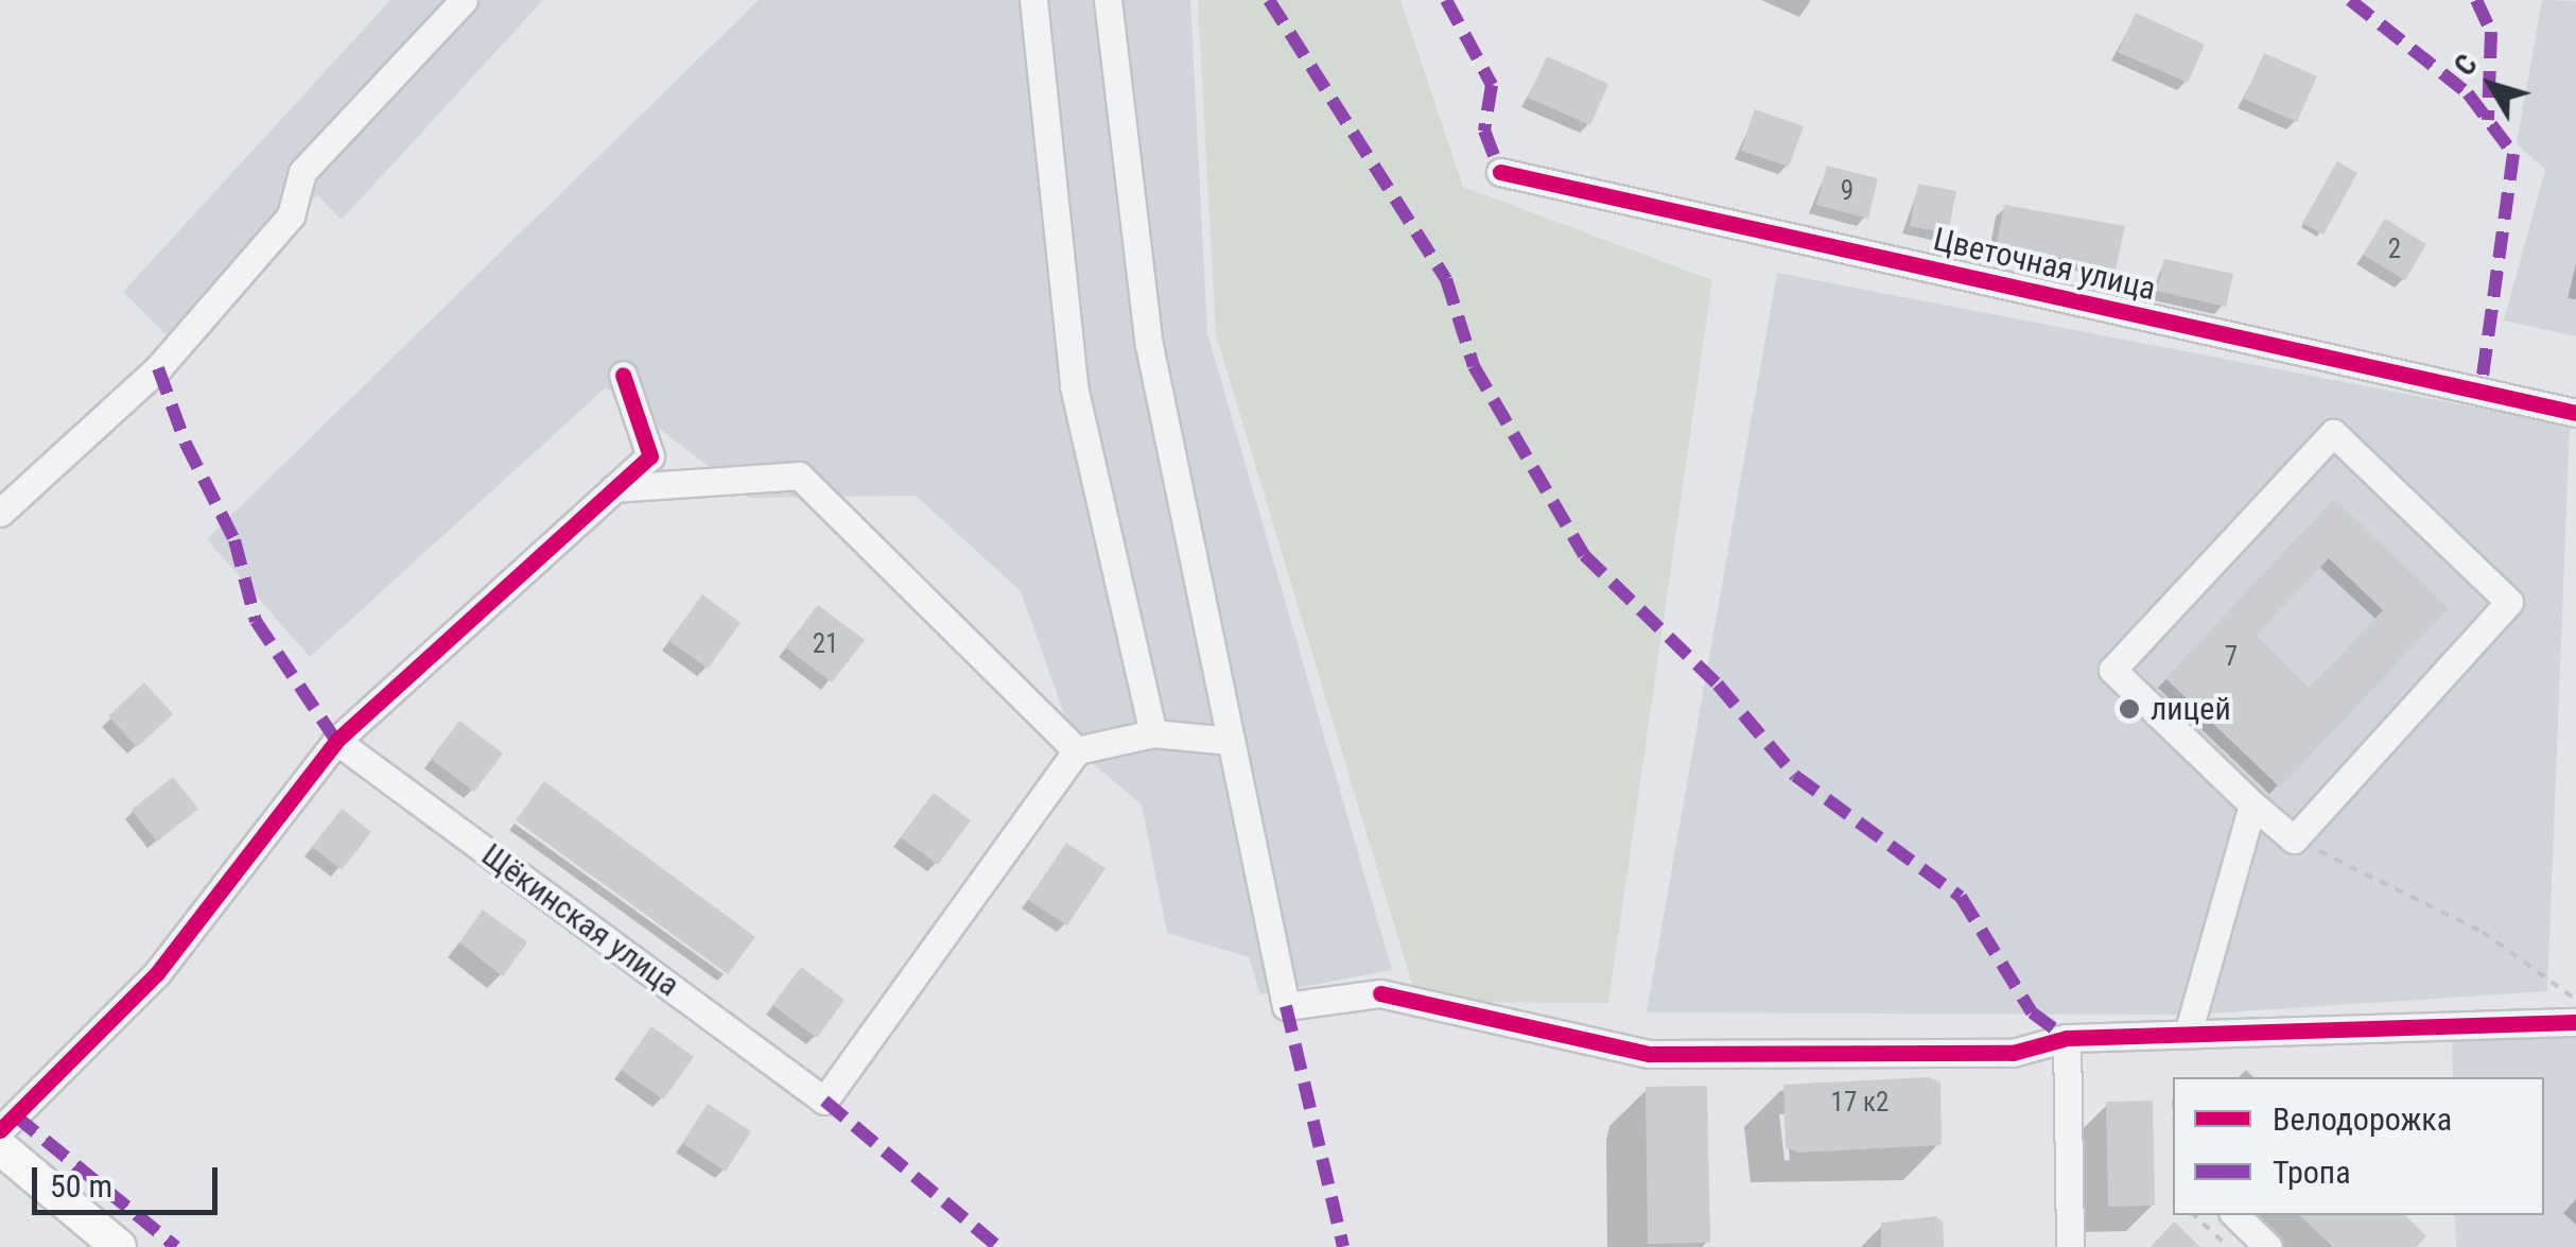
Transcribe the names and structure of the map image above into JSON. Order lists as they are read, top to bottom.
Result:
{
  "streets": {
    "street": ["Цветочная улица", "Щёкинская улица"]
  },
  "places": ["лицей"],
  "house_numbers": [
    "9",
    "2",
    "21",
    "7",
    "17 к2"
  ],
  "legend": ["Велодорожка", "Тропа"],
  "scale_bar": "50 m",
  "north": "top left"
}
